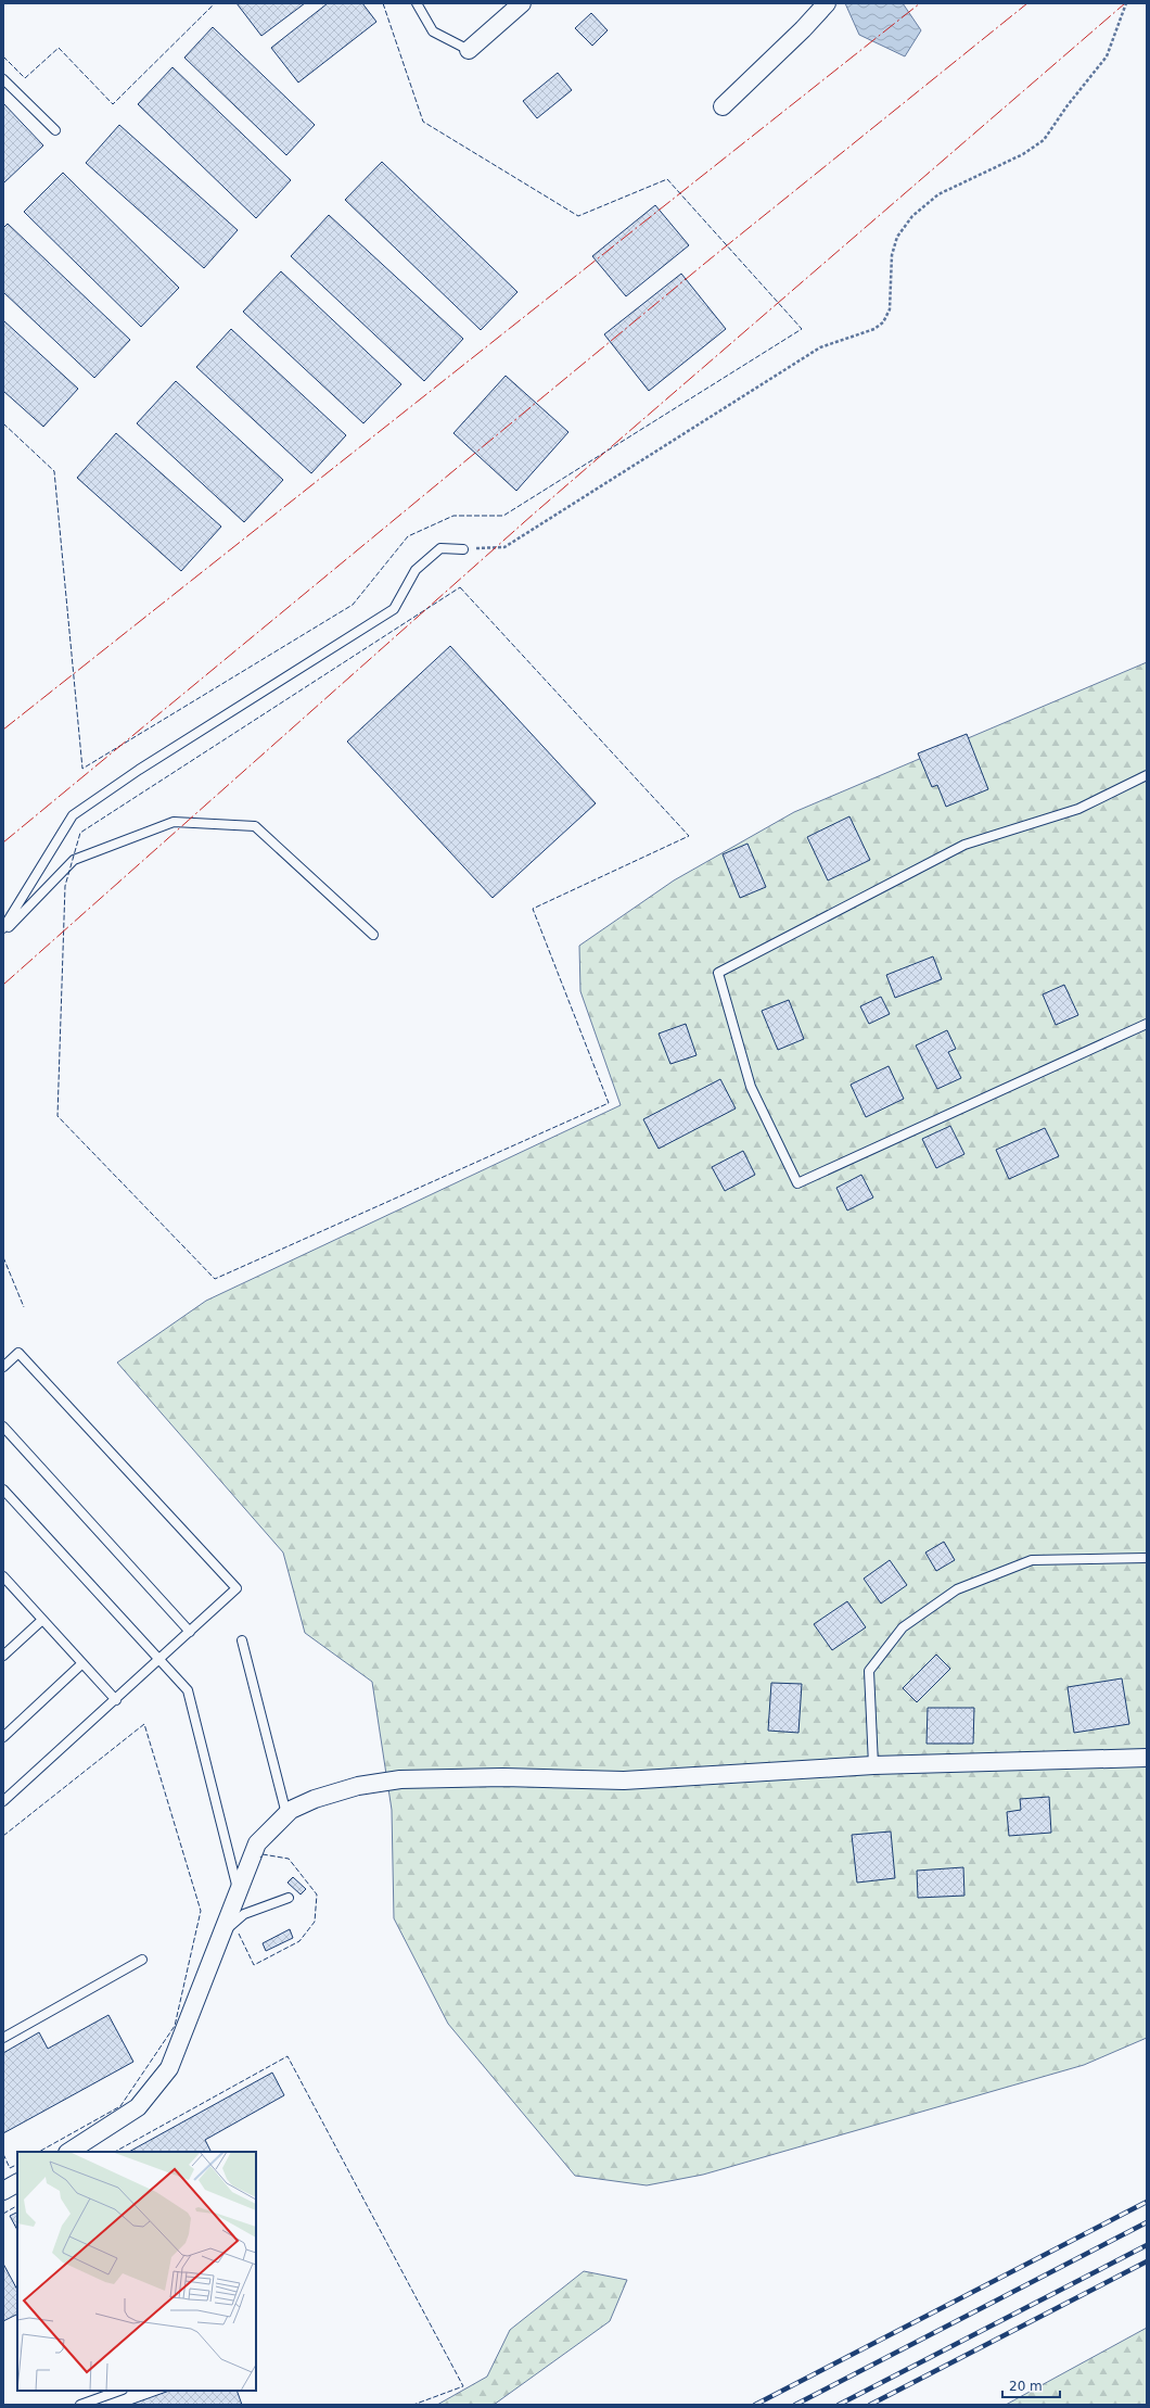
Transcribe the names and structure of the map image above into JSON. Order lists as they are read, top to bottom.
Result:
{
  "scale_bar": "20 m"
}
